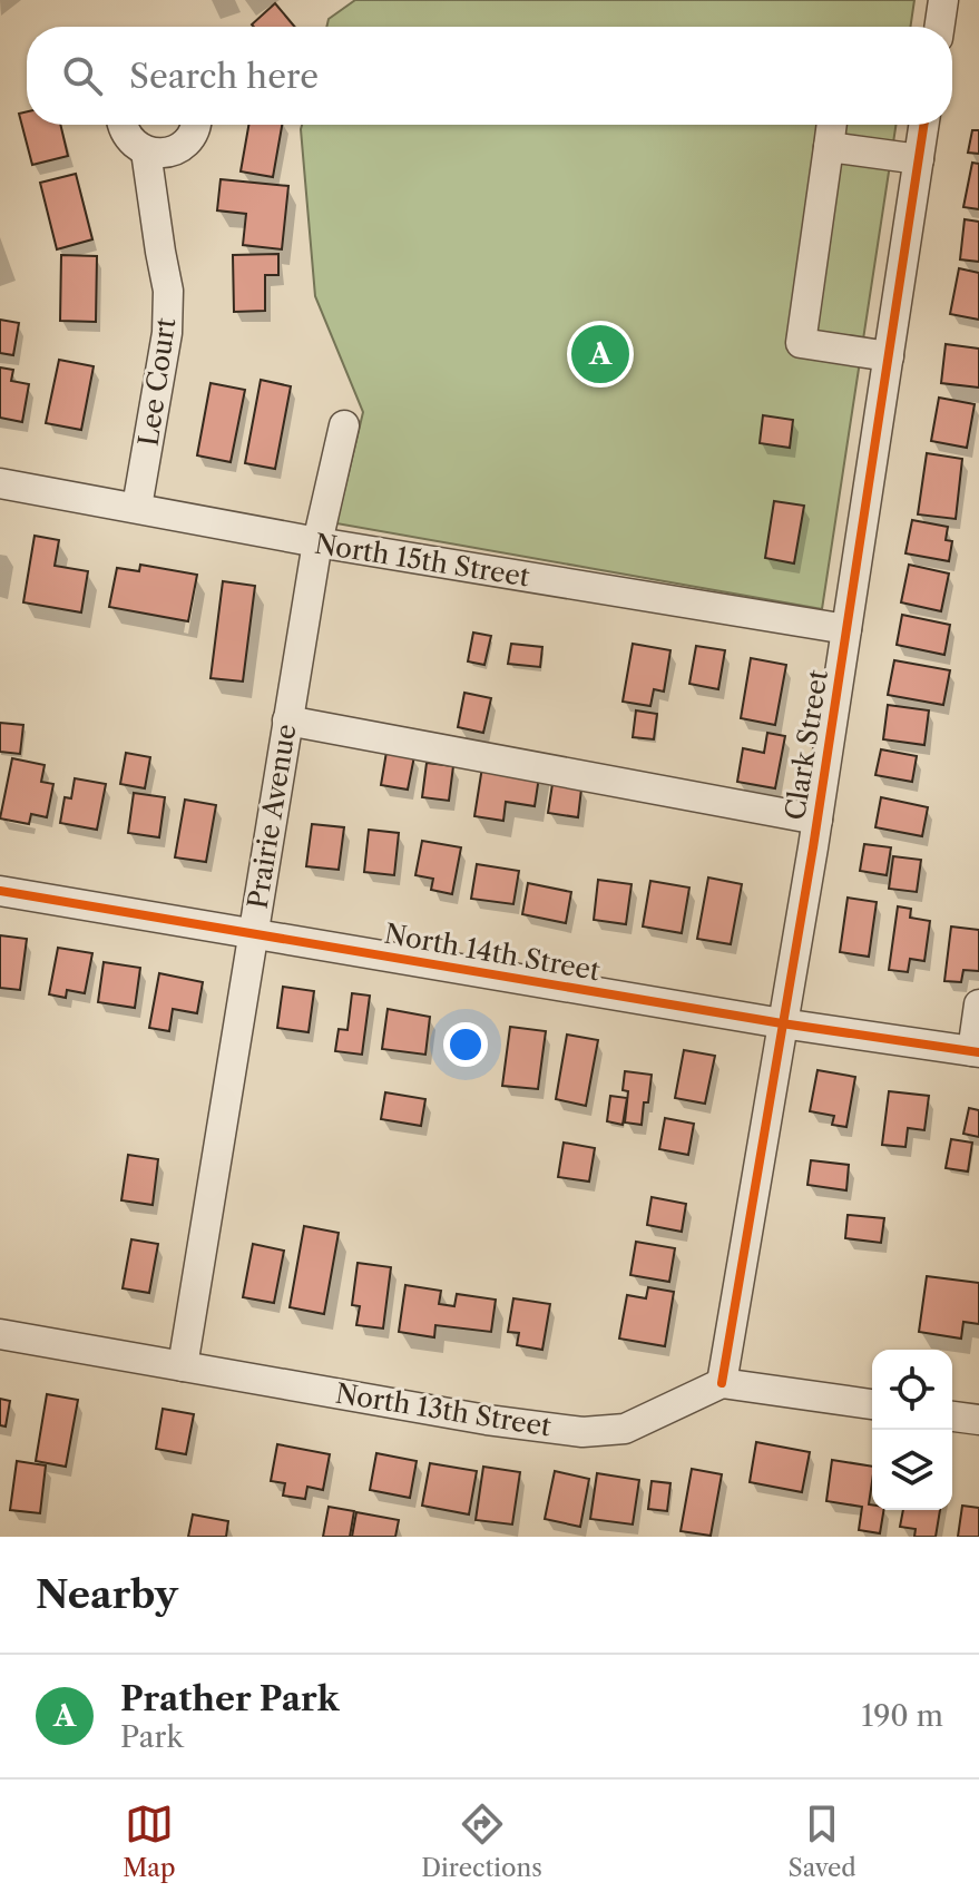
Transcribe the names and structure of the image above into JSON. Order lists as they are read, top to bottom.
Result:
{
  "streets": {
    "street": [
      "Lee Court",
      "North 15th Street",
      "Clark Street",
      "Prairie Avenue",
      "North 14th Street",
      "North 13th Street"
    ]
  },
  "crossings": [
    ["Lee Court", "North 15th Street"],
    ["North 15th Street", "Clark Street"],
    ["North 15th Street", "Prairie Avenue"],
    ["Clark Street", "North 14th Street"],
    ["Clark Street", "North 13th Street"],
    ["Prairie Avenue", "North 14th Street"],
    ["Prairie Avenue", "North 13th Street"]
  ],
  "page": {
    "search": "Search here",
    "pins": "A",
    "heading": "Nearby",
    "list": [
      {
        "mark": "A",
        "name": "Prather Park",
        "note": "Park",
        "value": "190 m"
      }
    ],
    "nav": ["Map", "Directions", "Saved"]
  }
}
